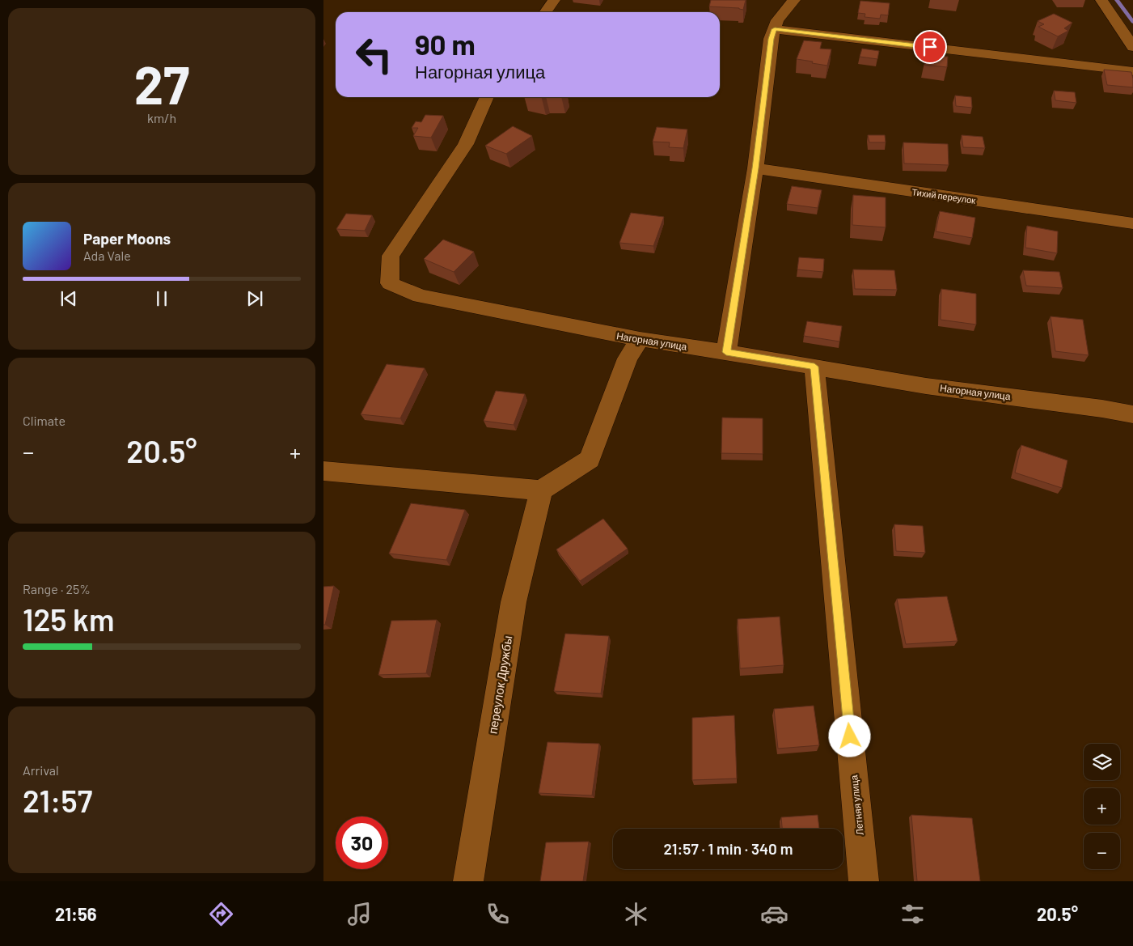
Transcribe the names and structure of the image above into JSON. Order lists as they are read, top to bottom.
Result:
{
  "streets": {
    "street": [
      "Тихий переулок",
      "Нагорная улица",
      "переулок Дружбы",
      "Летняя улица"
    ]
  },
  "crossings": [
    ["Нагорная улица", "Летняя улица"]
  ],
  "page": {
    "tile": [
      ["27", "km/h"],
      "Climate",
      ["Range · 25%", "125 km"],
      ["Arrival", "21:57"]
    ],
    "turn": ["90 m", "Нагорная улица"],
    "song": ["Paper Moons", "Ada Vale"],
    "heat": ["−", "20.5°", "+"],
    "map_buttons": ["+", "−"],
    "limit": "30",
    "trip": "21:57 · 1 min · 340 m",
    "tabs": ["21:56", "20.5°"]
  }
}
